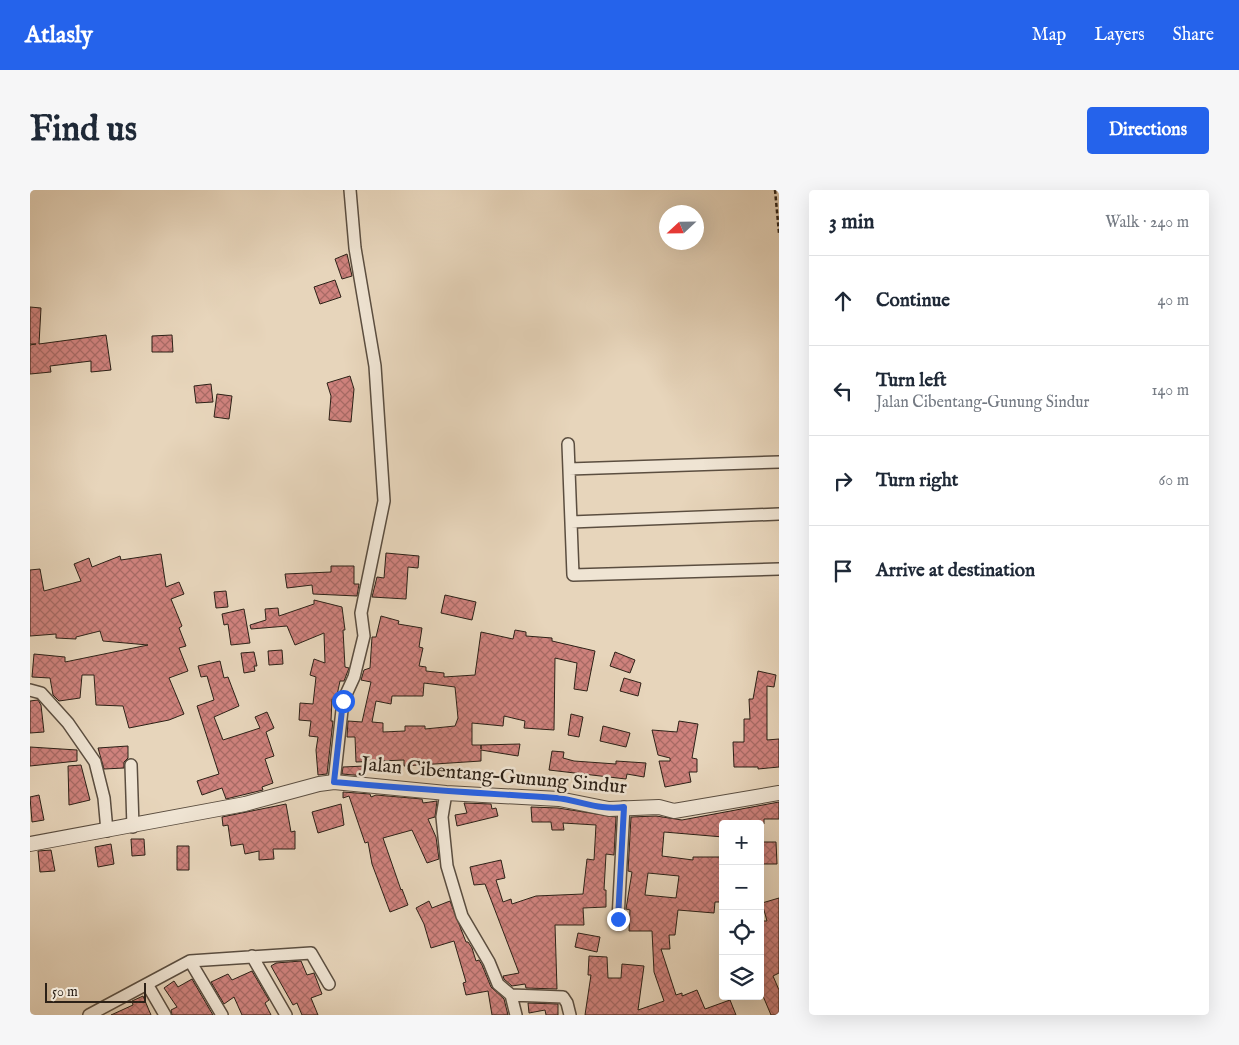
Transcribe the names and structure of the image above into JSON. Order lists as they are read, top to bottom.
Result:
{
  "streets": {
    "street": ["Jalan Cibentang–Gunung Sindur"]
  },
  "scale_bar": "50 m",
  "north": "left",
  "page": {
    "header": "Atlasly",
    "nav": ["Map", "Layers", "Share"],
    "buttons": "Directions",
    "title": "Find us",
    "heading": ["3 min", "Walk · 240 m"],
    "list": [
      ["Continue", "40 m"],
      ["Turn left", "Jalan Cibentang–Gunung Sindur", "140 m"],
      ["Turn right", "60 m"],
      "Arrive at destination"
    ],
    "map_buttons": ["+", "−"],
    "scale": "50 m"
  }
}
